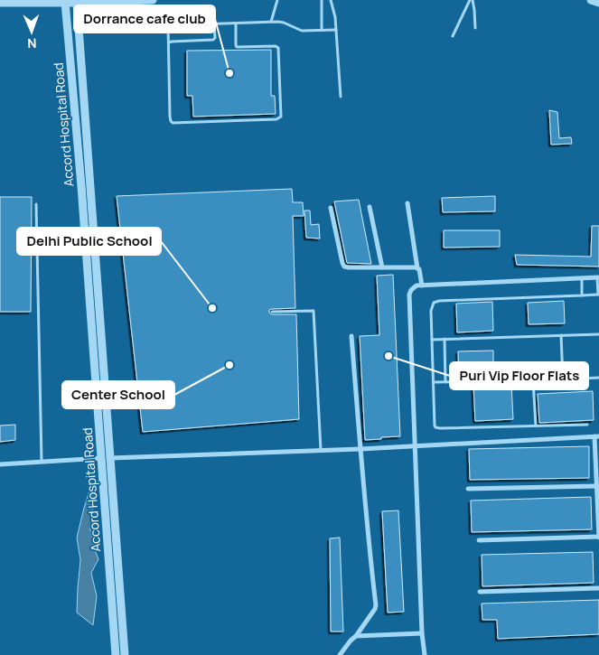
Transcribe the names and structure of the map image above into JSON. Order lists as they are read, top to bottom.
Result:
{
  "streets": {
    "street": ["Accord Hospital Road"]
  },
  "places": [
    "Dorrance cafe club",
    "Delhi Public School",
    "Puri Vip Floor Flats",
    "Center School"
  ],
  "north": "bottom"
}
